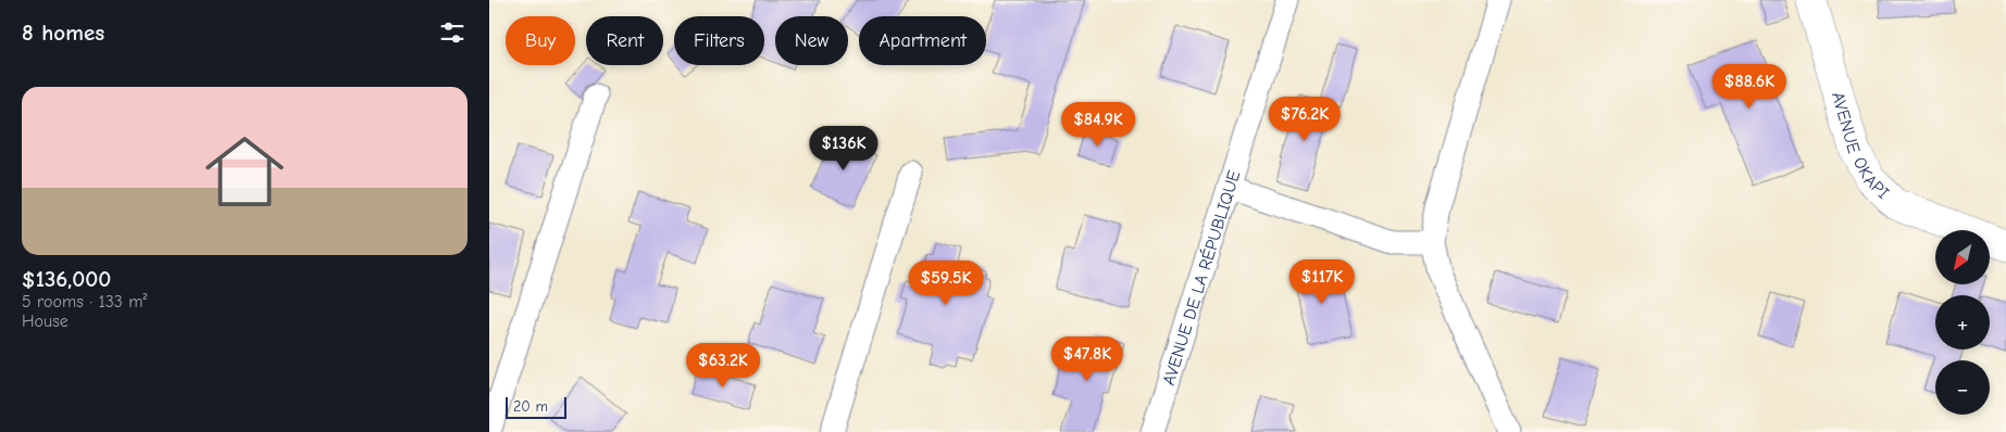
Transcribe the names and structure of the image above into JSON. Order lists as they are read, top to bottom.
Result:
{
  "streets": {
    "street": ["AVENUE OKAPI", "AVENUE DE LA RÉPUBLIQUE"]
  },
  "scale_bar": "20 m",
  "north": "bottom left",
  "page": {
    "heading": "8 homes",
    "chip": [
      "Buy",
      "Rent",
      "Filters",
      "New",
      "Apartment"
    ],
    "price": [
      "$88.6K",
      "$76.2K",
      "$84.9K",
      "$136K",
      "$117K",
      "$59.5K",
      "$47.8K",
      "$63.2K"
    ],
    "list": [
      {
        "name": "$136,000",
        "note": "5 rooms · 133 m² · House"
      }
    ],
    "map_buttons": ["+", "−"],
    "scale": "20 m"
  }
}
